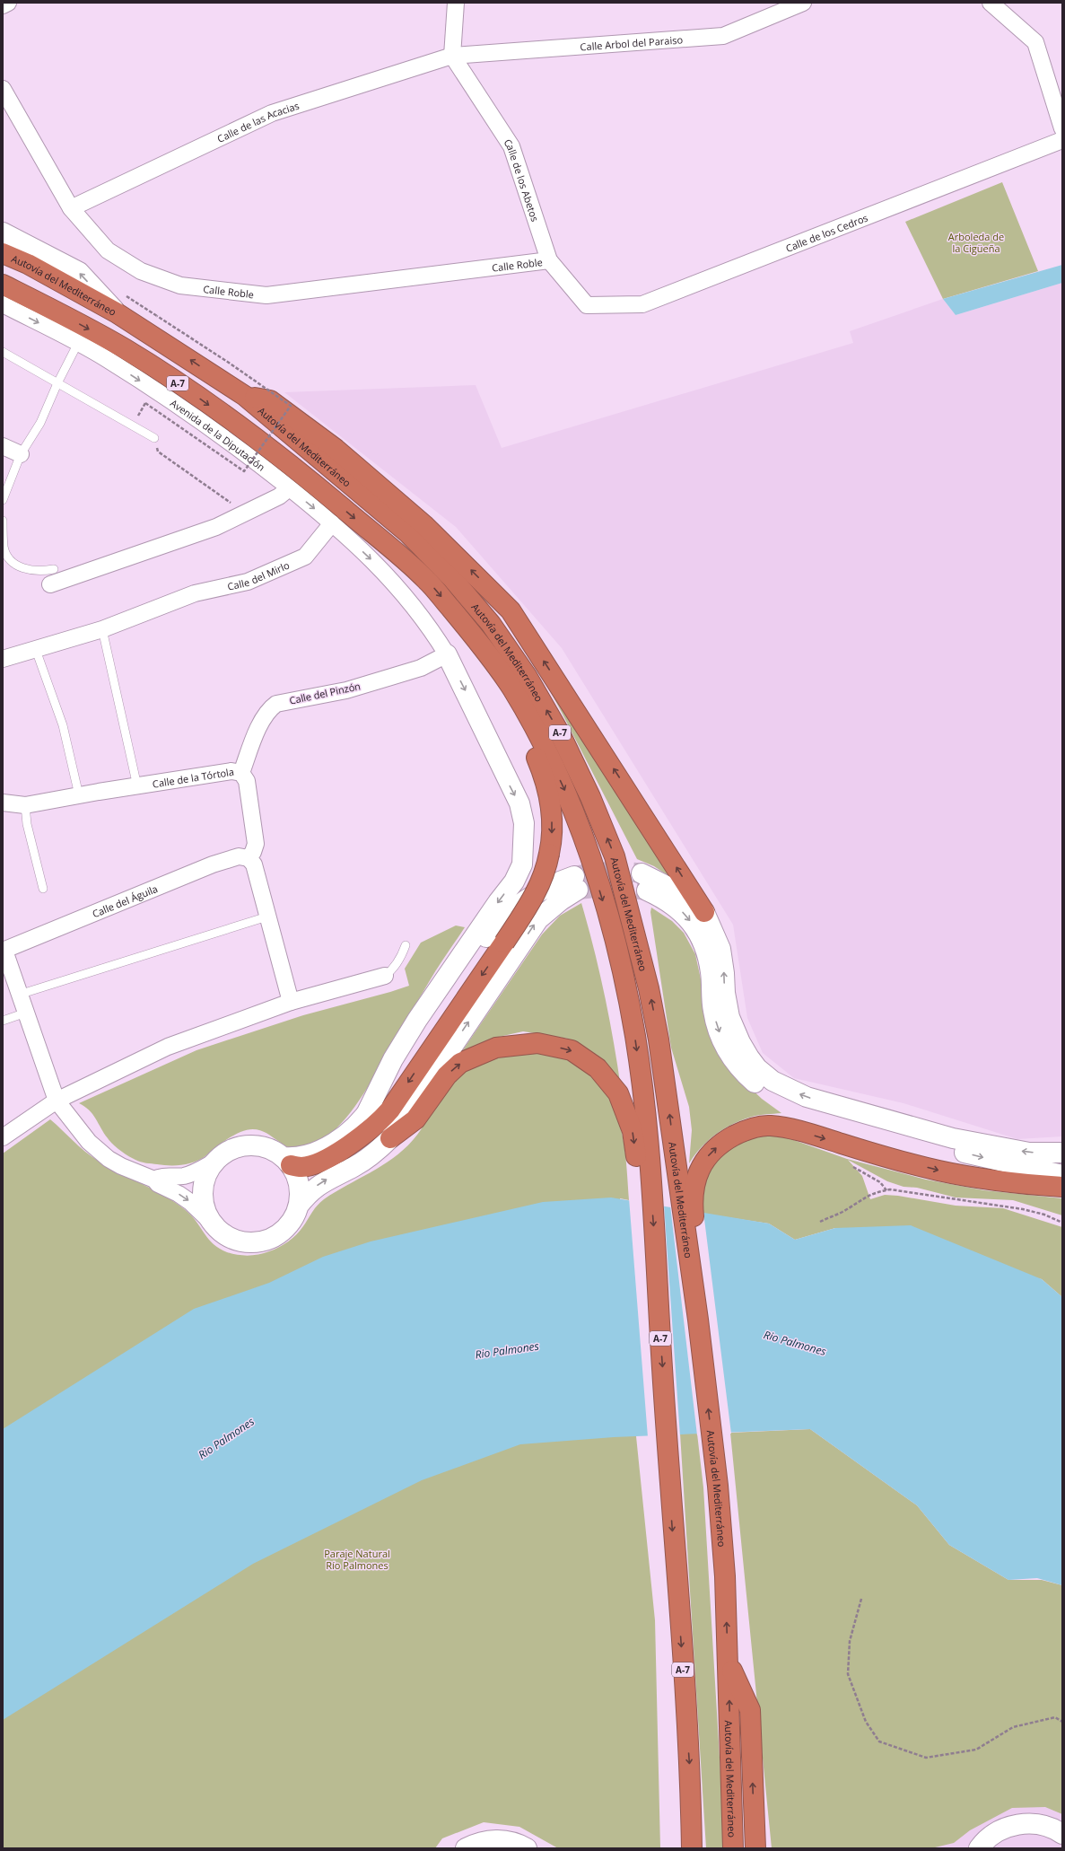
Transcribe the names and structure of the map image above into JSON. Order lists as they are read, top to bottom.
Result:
{
  "streets": {
    "highway": ["Autovía del Mediterráneo", "A-7"],
    "street": [
      "Calle Arbol del Paraiso",
      "Calle de las Acacias",
      "Calle de los Abetos",
      "Calle de los Cedros",
      "Calle Roble",
      "Avenida de la Diputación",
      "Calle del Mirlo",
      "Calle del Pinzón",
      "Calle de la Tórtola",
      "Calle del Águila"
    ]
  },
  "crossings": [
    ["Calle Arbol del Paraiso", "Calle de las Acacias"],
    ["Calle Arbol del Paraiso", "Calle de los Abetos"],
    ["Calle de las Acacias", "Calle de los Abetos"],
    ["Calle de las Acacias", "Calle Roble"],
    ["Calle de los Abetos", "Calle de los Cedros"],
    ["Calle de los Abetos", "Calle Roble"],
    ["Avenida de la Diputación", "Calle del Mirlo"],
    ["Calle del Pinzón", "Calle de la Tórtola"],
    ["Calle de la Tórtola", "Calle del Águila"]
  ],
  "water": ["Rio Palmones"],
  "parks": ["Arboleda de la Cigüeña", "Paraje Natural Río Palmones"]
}
